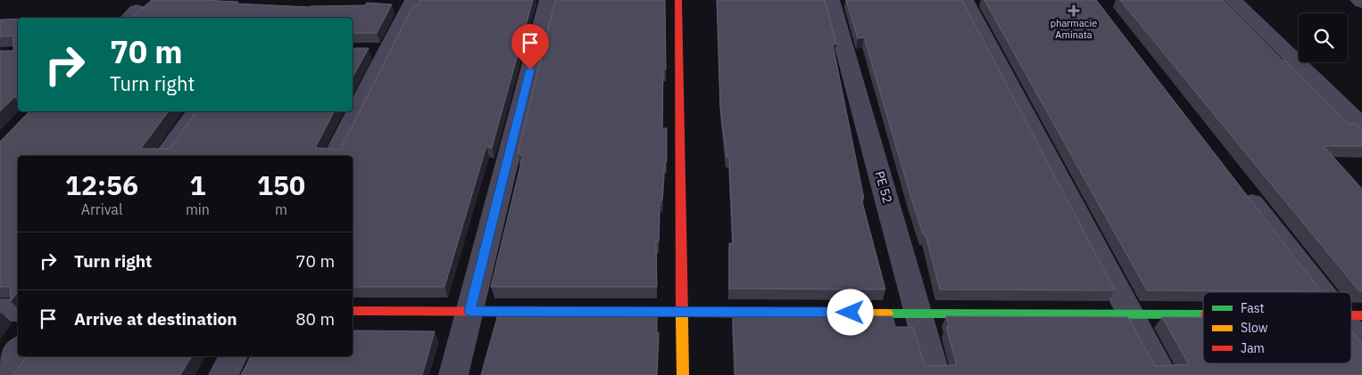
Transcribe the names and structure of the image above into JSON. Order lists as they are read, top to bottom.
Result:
{
  "streets": {
    "street": ["PE 52"]
  },
  "places": {
    "health": ["pharmacie Aminata"]
  },
  "legend": ["Fast", "Slow", "Jam"],
  "page": {
    "turn": ["70 m", "Turn right"],
    "eta": [
      "12:56",
      "Arrival",
      "1",
      "min",
      "150",
      "m"
    ],
    "list": [
      {
        "name": "Turn right",
        "value": "70 m"
      },
      {
        "name": "Arrive at destination",
        "value": "80 m"
      }
    ]
  }
}
